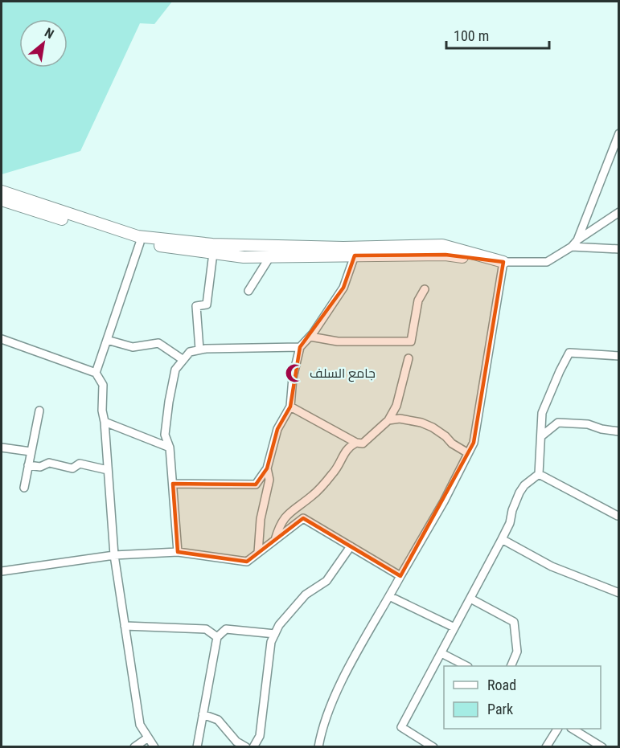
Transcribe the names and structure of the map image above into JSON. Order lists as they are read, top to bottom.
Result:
{
  "places": {
    "mosque": ["جامع السلف"]
  },
  "legend": ["Road", "Park"],
  "scale_bar": "100 m",
  "north": "top right"
}
